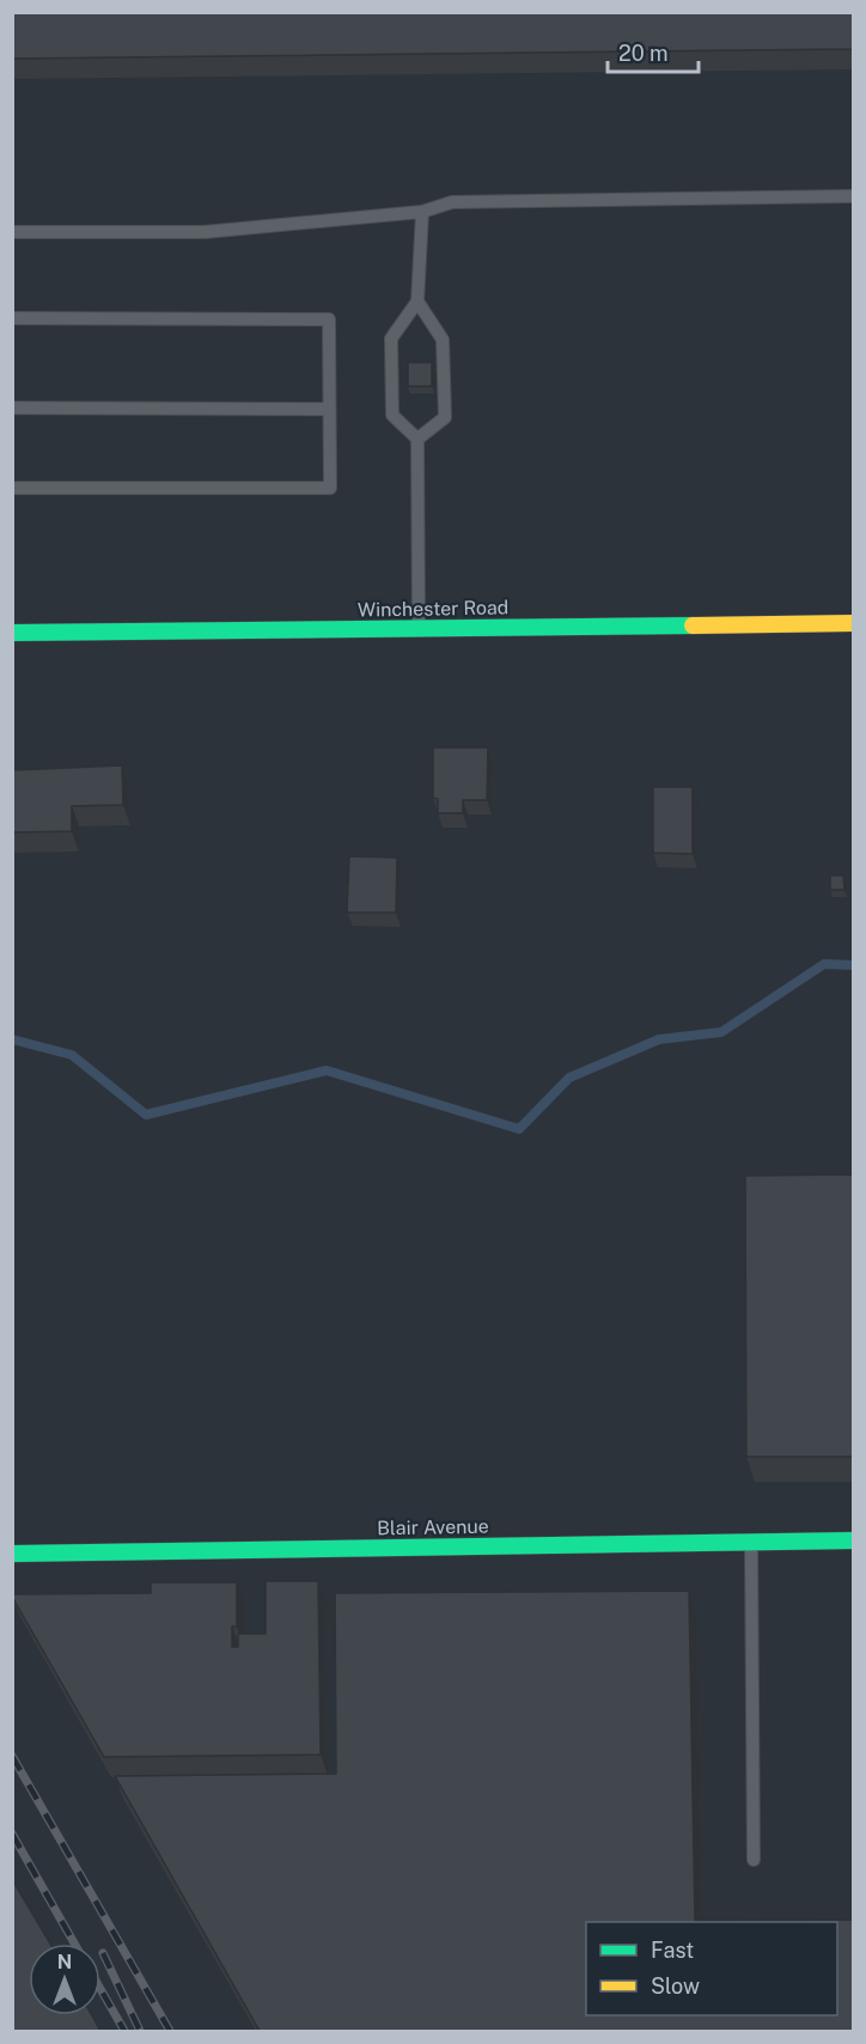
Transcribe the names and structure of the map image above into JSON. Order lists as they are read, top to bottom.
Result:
{
  "streets": {
    "main road": ["Winchester Road", "Blair Avenue"]
  },
  "legend": ["Fast", "Slow"],
  "scale_bar": "20 m",
  "north": "top"
}
